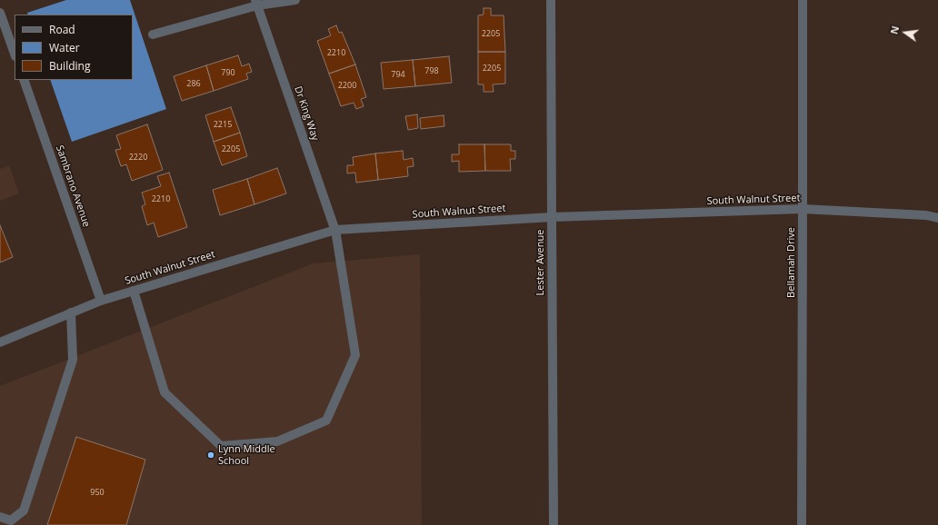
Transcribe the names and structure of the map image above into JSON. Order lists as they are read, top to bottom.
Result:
{
  "streets": {
    "street": [
      "Dr King Way",
      "Sambrano Avenue",
      "South Walnut Street",
      "Lester Avenue",
      "Bellamah Drive"
    ]
  },
  "crossings": [
    ["Dr King Way", "South Walnut Street"],
    ["Sambrano Avenue", "South Walnut Street"],
    ["South Walnut Street", "Lester Avenue"],
    ["South Walnut Street", "Bellamah Drive"]
  ],
  "places": ["Lynn Middle School"],
  "house_numbers": [
    "2205",
    "2210",
    "2205",
    "798",
    "790",
    "794",
    "286",
    "2200",
    "2215",
    "2205",
    "2220",
    "2210",
    "950"
  ],
  "legend": ["Road", "Water", "Building"],
  "north": "left"
}
